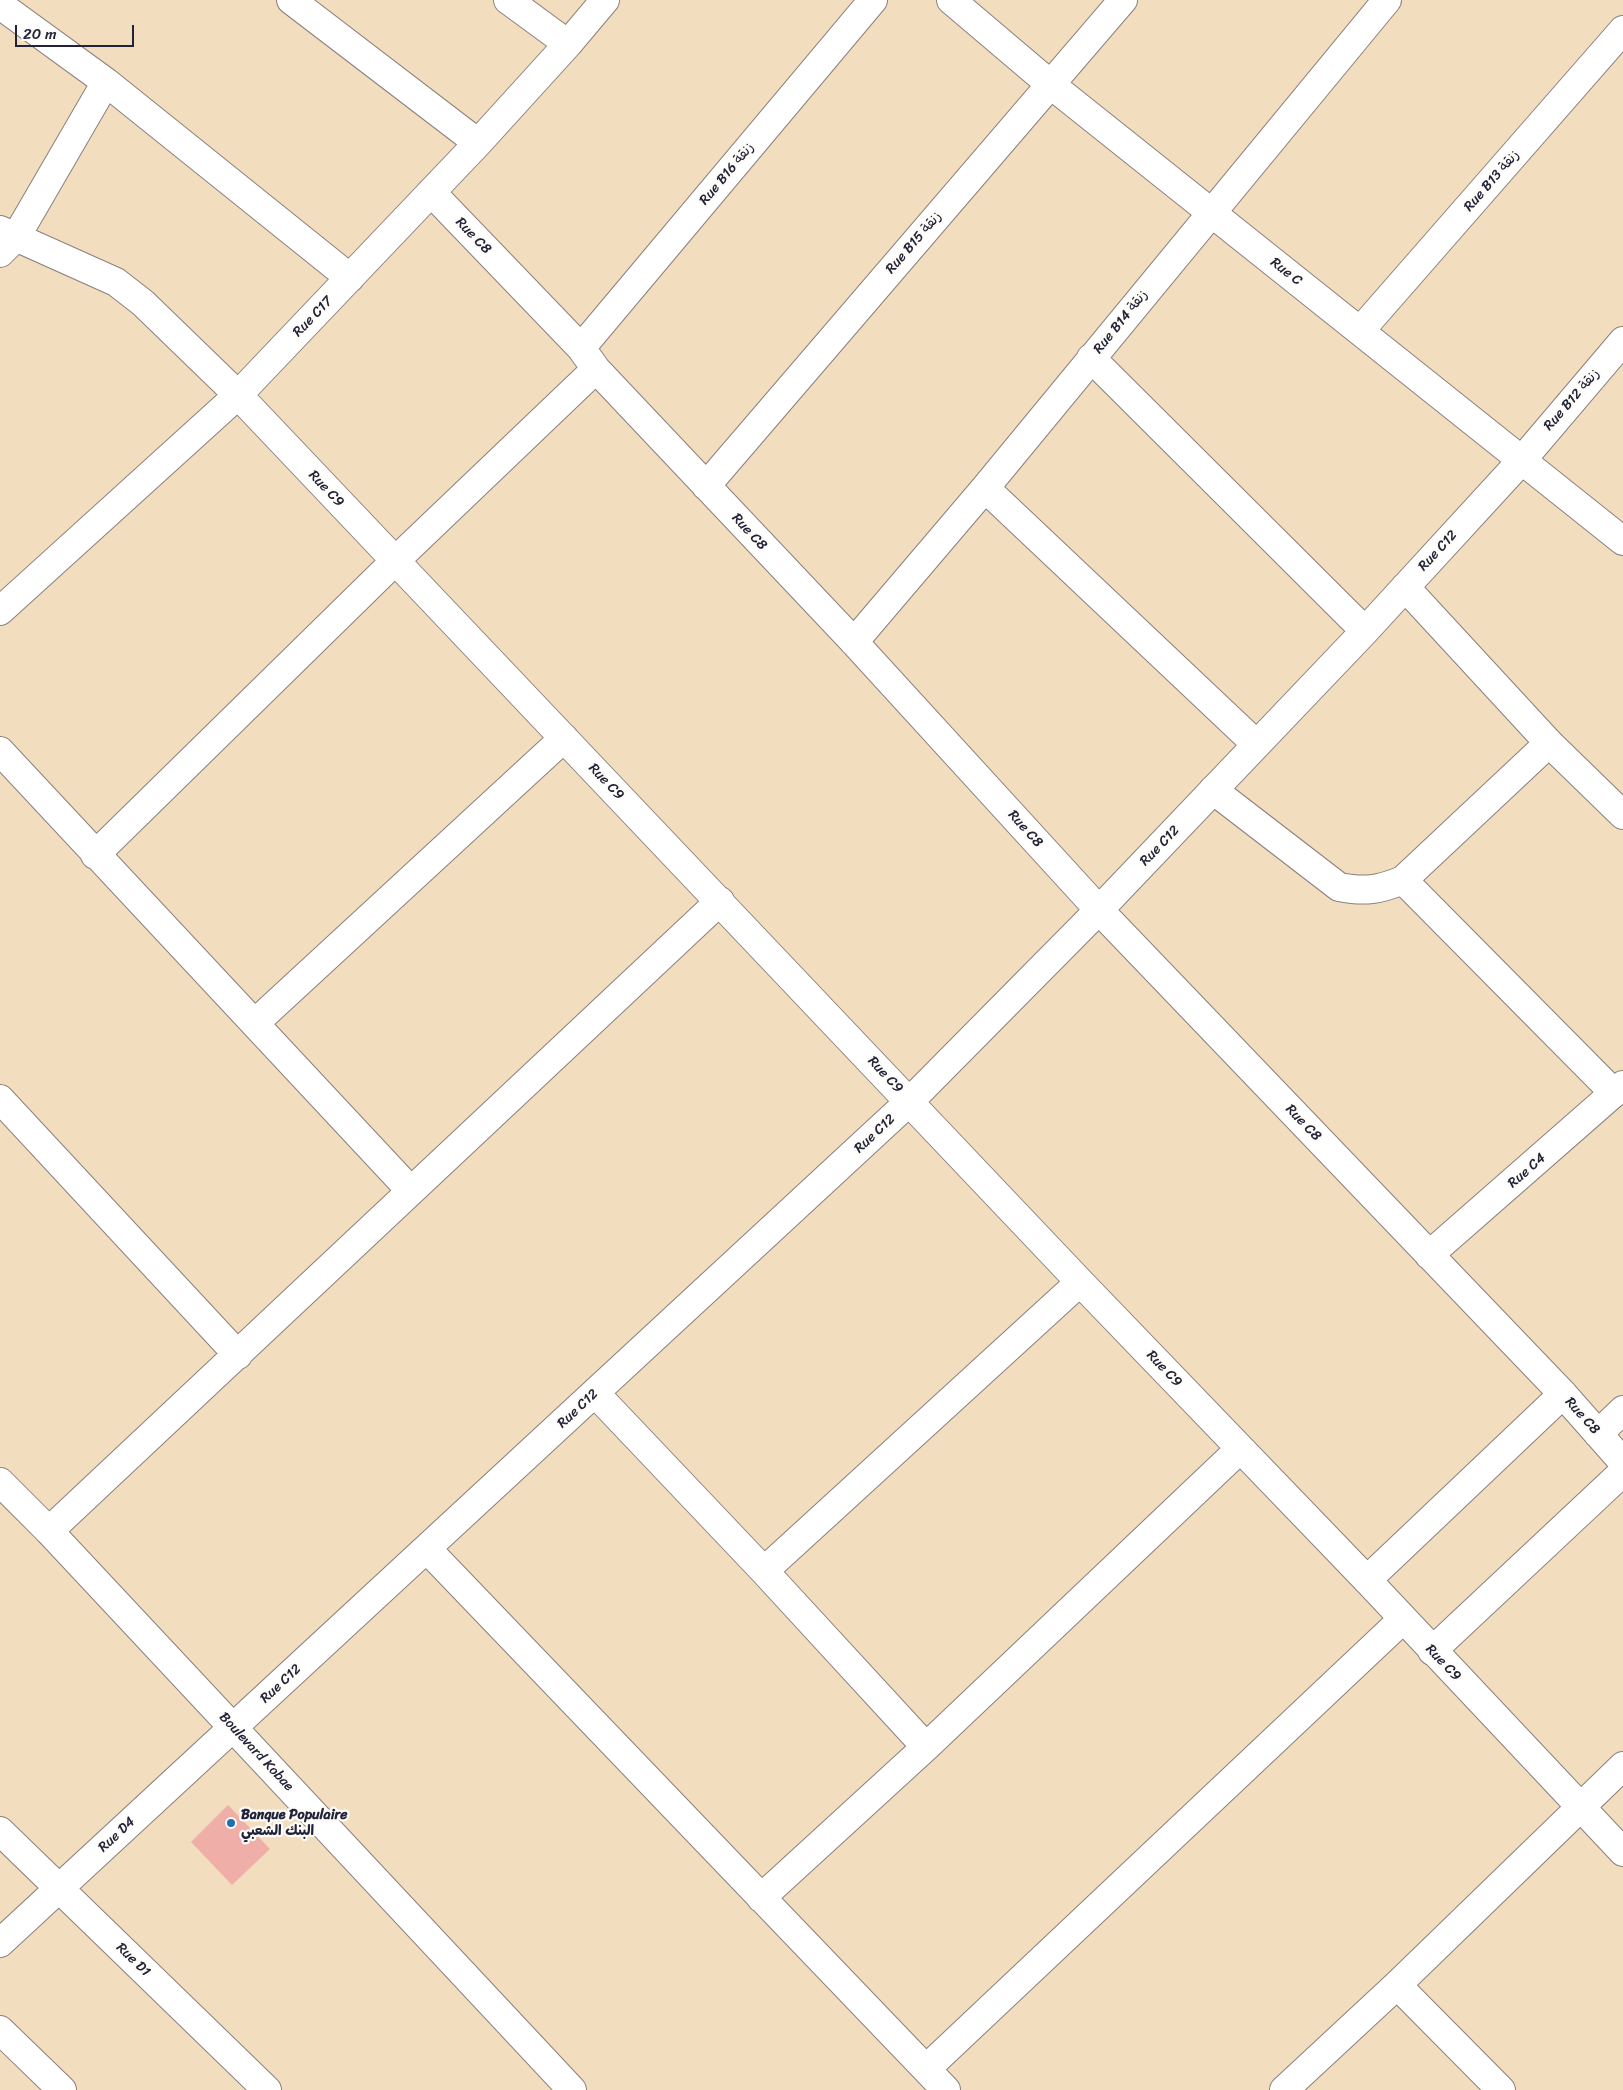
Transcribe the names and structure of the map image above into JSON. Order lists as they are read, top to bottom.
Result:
{
  "streets": {
    "street": [
      "Rue B16 زنقة",
      "Rue B13 زنقة",
      "Rue C8",
      "Rue B15 زنقة",
      "Rue C",
      "Rue C17",
      "Rue B14 زنقة",
      "Rue B12 زنقة",
      "Rue C9",
      "Rue C12",
      "Rue C4",
      "Boulevard Kobae",
      "Rue D4",
      "Rue D1"
    ]
  },
  "crossings": [
    ["Rue B16 زنقة", "Rue C8"],
    ["Rue B16 زنقة", "Rue C9"],
    ["Rue B13 زنقة", "Rue C"],
    ["Rue C8", "Rue B15 زنقة"],
    ["Rue C8", "Rue C17"],
    ["Rue C8", "Rue B14 زنقة"],
    ["Rue C8", "Rue C12"],
    ["Rue C8", "Rue C4"],
    ["Rue B15 زنقة", "Rue C"],
    ["Rue C", "Rue B14 زنقة"],
    ["Rue C", "Rue B12 زنقة"],
    ["Rue C", "Rue C12"],
    ["Rue C17", "Rue C9"],
    ["Rue B12 زنقة", "Rue C12"],
    ["Rue C9", "Rue C12"],
    ["Rue C12", "Boulevard Kobae"],
    ["Rue C12", "Rue D4"],
    ["Boulevard Kobae", "Rue D4"],
    ["Rue D4", "Rue D1"]
  ],
  "places": ["Banque Populaire البنك الشعبي"],
  "scale_bar": "20 m"
}
